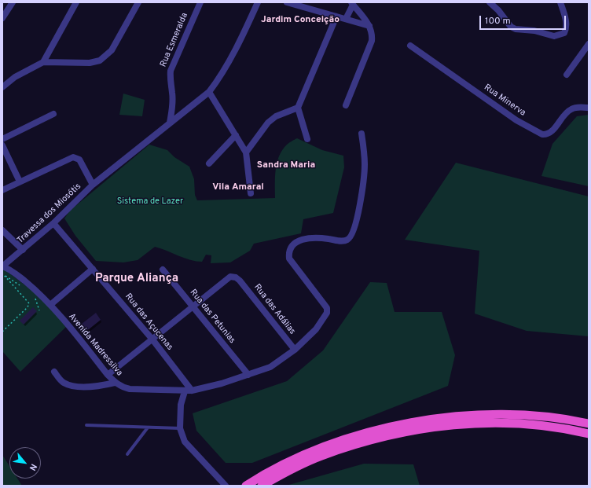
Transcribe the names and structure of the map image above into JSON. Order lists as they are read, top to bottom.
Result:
{
  "streets": {
    "street": [
      "Rua Esmeralda",
      "Rua Minerva",
      "Travessa dos Miosótis",
      "Rua das Adálias",
      "Rua das Petunias",
      "Rua das Açucenas",
      "Avenida Madressilva"
    ]
  },
  "crossings": [
    ["Rua Esmeralda", "Travessa dos Miosótis"],
    ["Travessa dos Miosótis", "Rua das Açucenas"],
    ["Travessa dos Miosótis", "Avenida Madressilva"],
    ["Rua das Adálias", "Rua das Petunias"],
    ["Rua das Adálias", "Avenida Madressilva"],
    ["Rua das Petunias", "Avenida Madressilva"],
    ["Rua das Açucenas", "Avenida Madressilva"]
  ],
  "districts": [
    "Jardim Conceição",
    "Sandra Maria",
    "Vila Amaral",
    "Parque Aliança"
  ],
  "parks": ["Sistema de Lazer"],
  "scale_bar": "100 m",
  "north": "bottom right"
}
